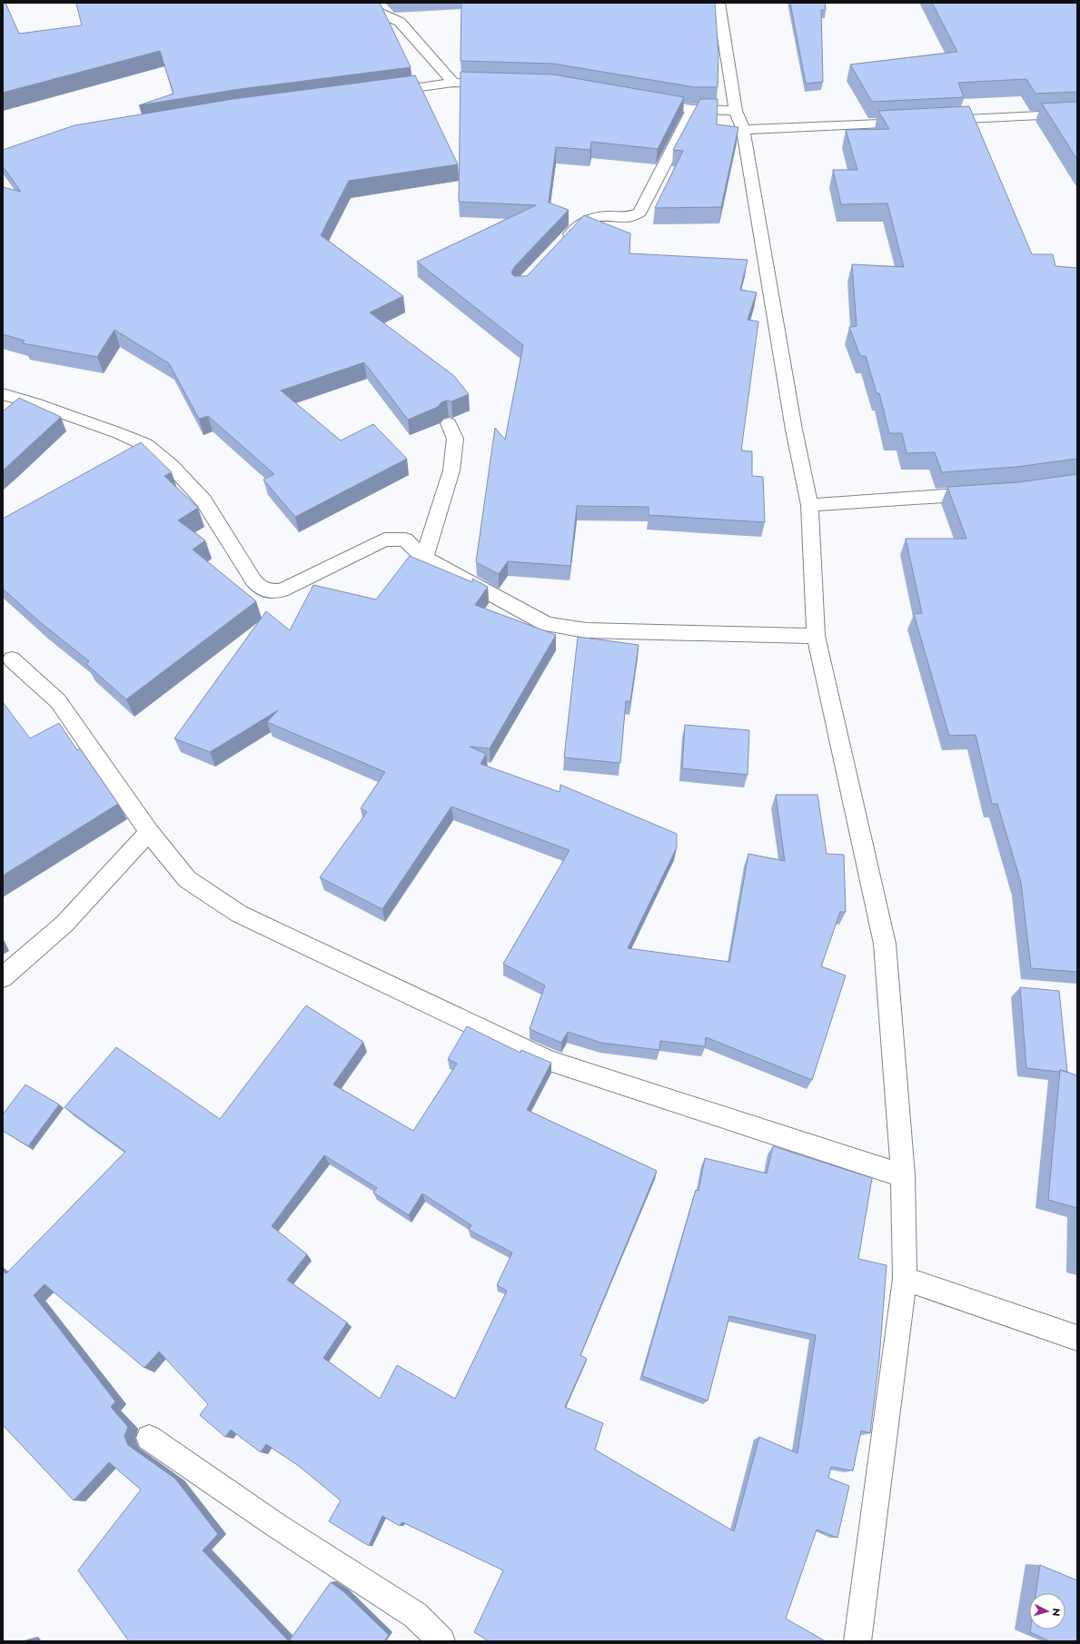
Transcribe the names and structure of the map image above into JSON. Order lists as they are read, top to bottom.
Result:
{
  "north": "right"
}
